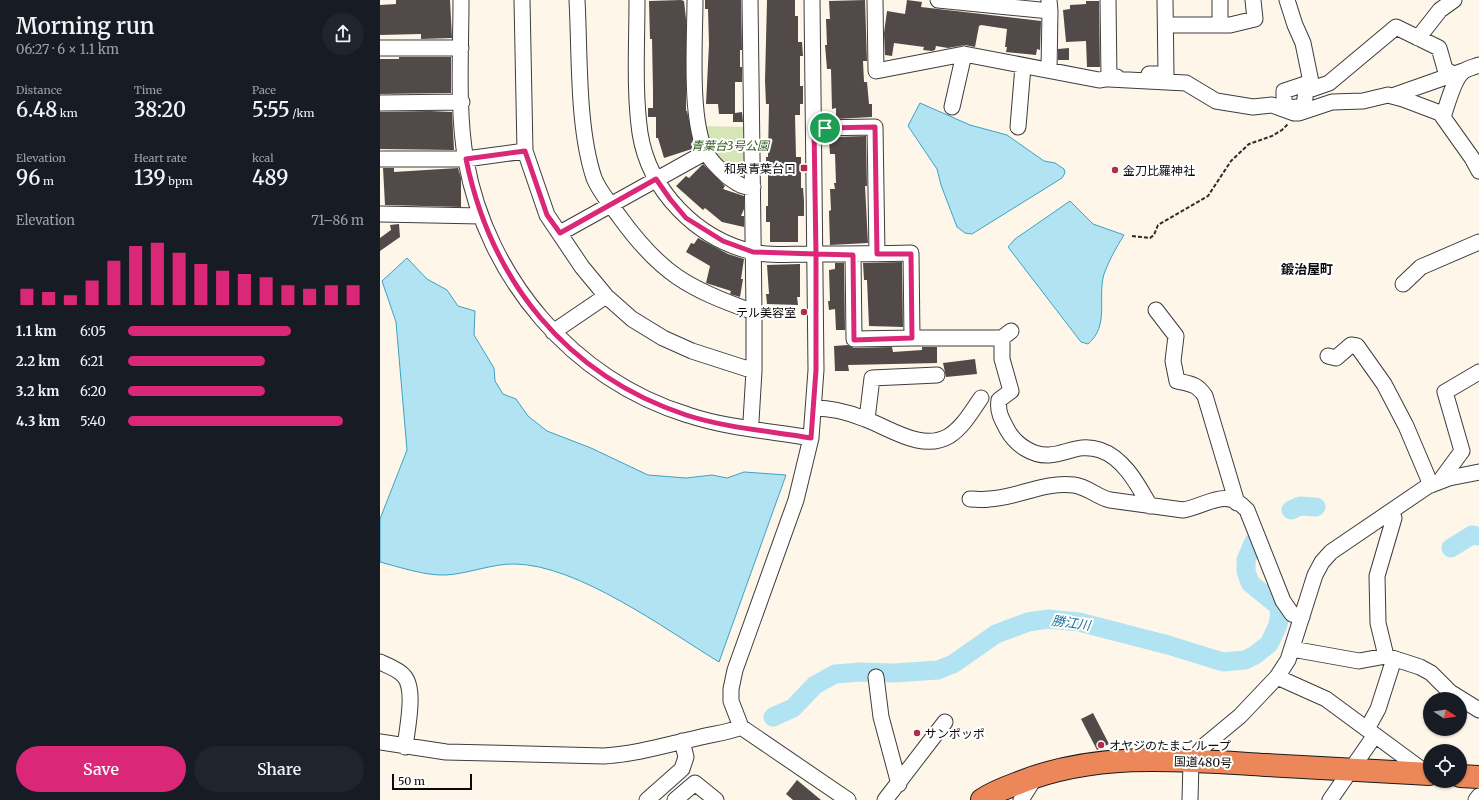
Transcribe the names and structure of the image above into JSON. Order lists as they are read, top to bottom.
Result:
{
  "streets": {
    "highway": ["国道480号"]
  },
  "districts": ["鍛治屋町"],
  "water": ["勝江川"],
  "parks": ["青葉台3号公園"],
  "places": {
    "transit": ["和泉青葉台口"],
    "other": [
      "金刀比羅神社",
      "テル美容室",
      "サンポッポ",
      "オヤジのたまご ループ"
    ]
  },
  "scale_bar": "50 m",
  "north": "right",
  "page": {
    "heading": ["Morning run", "06:27 · 6 × 1.1 km"],
    "stats": [
      ["Distance", "6.48 km"],
      ["Time", "38:20"],
      ["Pace", "5:55 /km"],
      ["Elevation", "96 m"],
      ["Heart rate", "139 bpm"],
      ["kcal", "489"]
    ],
    "chart": ["Elevation", "71–86 m"],
    "list": [
      {
        "name": "1.1 km",
        "note": "6:05"
      },
      {
        "name": "2.2 km",
        "note": "6:21"
      },
      {
        "name": "3.2 km",
        "note": "6:20"
      },
      {
        "name": "4.3 km",
        "note": "5:40"
      }
    ],
    "buttons": ["Save", "Share"],
    "scale": "50 m"
  }
}
